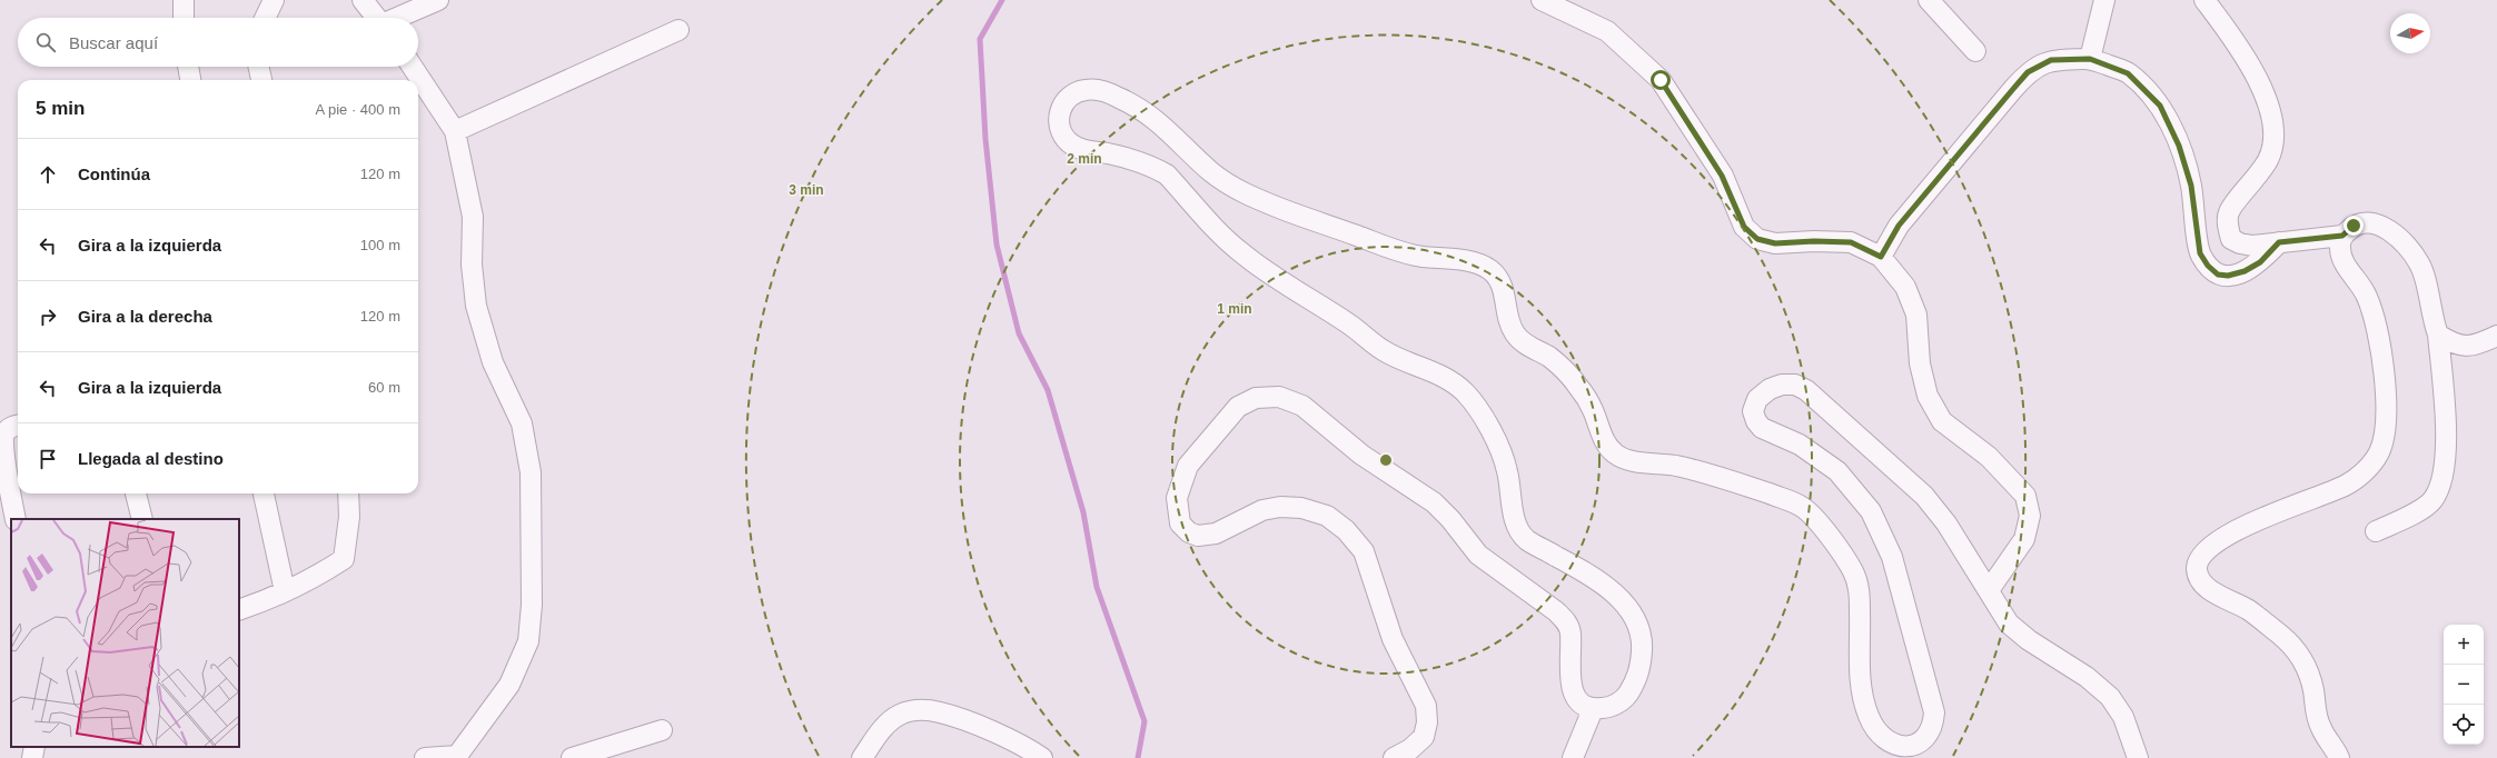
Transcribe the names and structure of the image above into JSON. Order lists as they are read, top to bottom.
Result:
{
  "north": "right",
  "page": {
    "search": "Buscar aquí",
    "heading": ["5 min", "A pie · 400 m"],
    "list": [
      ["Continúa", "120 m"],
      ["Gira a la izquierda", "100 m"],
      ["Gira a la derecha", "120 m"],
      ["Gira a la izquierda", "60 m"],
      "Llegada al destino"
    ],
    "map_buttons": ["+", "−"]
  },
  "rings": ["2 min", "3 min", "1 min"]
}
